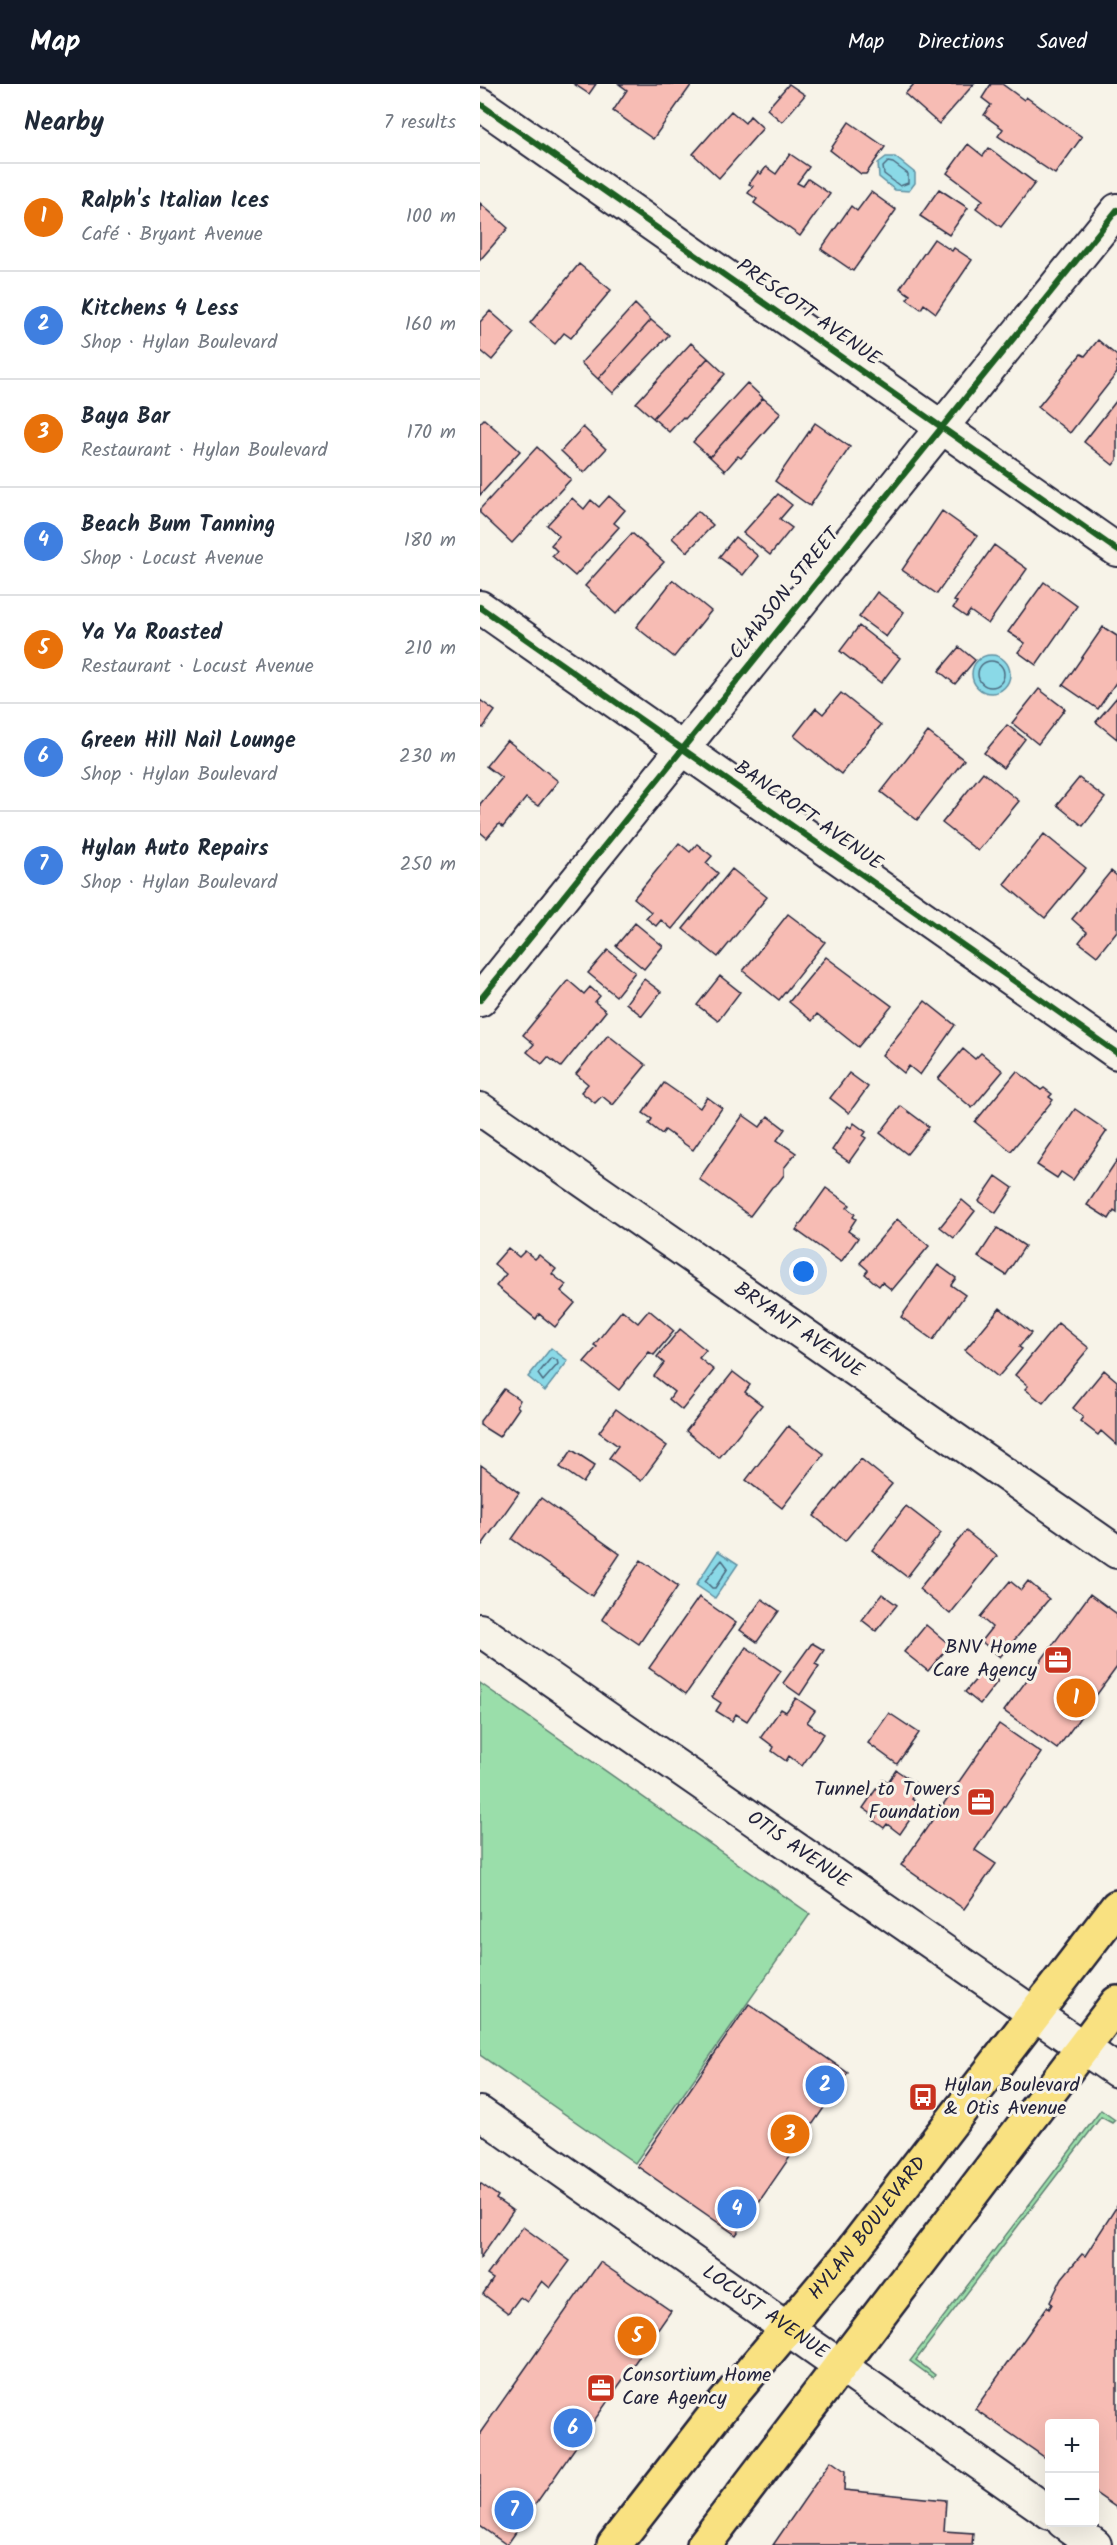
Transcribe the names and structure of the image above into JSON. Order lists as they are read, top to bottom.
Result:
{
  "streets": {
    "main road": ["HYLAN BOULEVARD"],
    "street": [
      "PRESCOTT AVENUE",
      "CLAWSON STREET",
      "BANCROFT AVENUE",
      "BRYANT AVENUE",
      "OTIS AVENUE",
      "LOCUST AVENUE"
    ]
  },
  "crossings": [
    ["PRESCOTT AVENUE", "CLAWSON STREET"],
    ["CLAWSON STREET", "BANCROFT AVENUE"],
    ["OTIS AVENUE", "HYLAN BOULEVARD"],
    ["HYLAN BOULEVARD", "LOCUST AVENUE"]
  ],
  "places": {
    "office": ["BNV Home Care Agency", "Tunnel to Towers Foundation", "Consortium Home Care Agency"],
    "bus stop": ["Hylan Boulevard & Otis Avenue"]
  },
  "page": {
    "header": "Map",
    "nav": ["Map", "Directions", "Saved"],
    "heading": ["Nearby", "7 results"],
    "list": [
      {
        "mark": "1",
        "name": "Ralph's Italian Ices",
        "note": "Café · Bryant Avenue",
        "value": "100 m"
      },
      {
        "mark": "2",
        "name": "Kitchens 4 Less",
        "note": "Shop · Hylan Boulevard",
        "value": "160 m"
      },
      {
        "mark": "3",
        "name": "Baya Bar",
        "note": "Restaurant · Hylan Boulevard",
        "value": "170 m"
      },
      {
        "mark": "4",
        "name": "Beach Bum Tanning",
        "note": "Shop · Locust Avenue",
        "value": "180 m"
      },
      {
        "mark": "5",
        "name": "Ya Ya Roasted",
        "note": "Restaurant · Locust Avenue",
        "value": "210 m"
      },
      {
        "mark": "6",
        "name": "Green Hill Nail Lounge",
        "note": "Shop · Hylan Boulevard",
        "value": "230 m"
      },
      {
        "mark": "7",
        "name": "Hylan Auto Repairs",
        "note": "Shop · Hylan Boulevard",
        "value": "250 m"
      }
    ],
    "pins": [
      "1",
      "2",
      "3",
      "4",
      "5",
      "6",
      "7"
    ],
    "map_buttons": ["+", "−"]
  }
}
